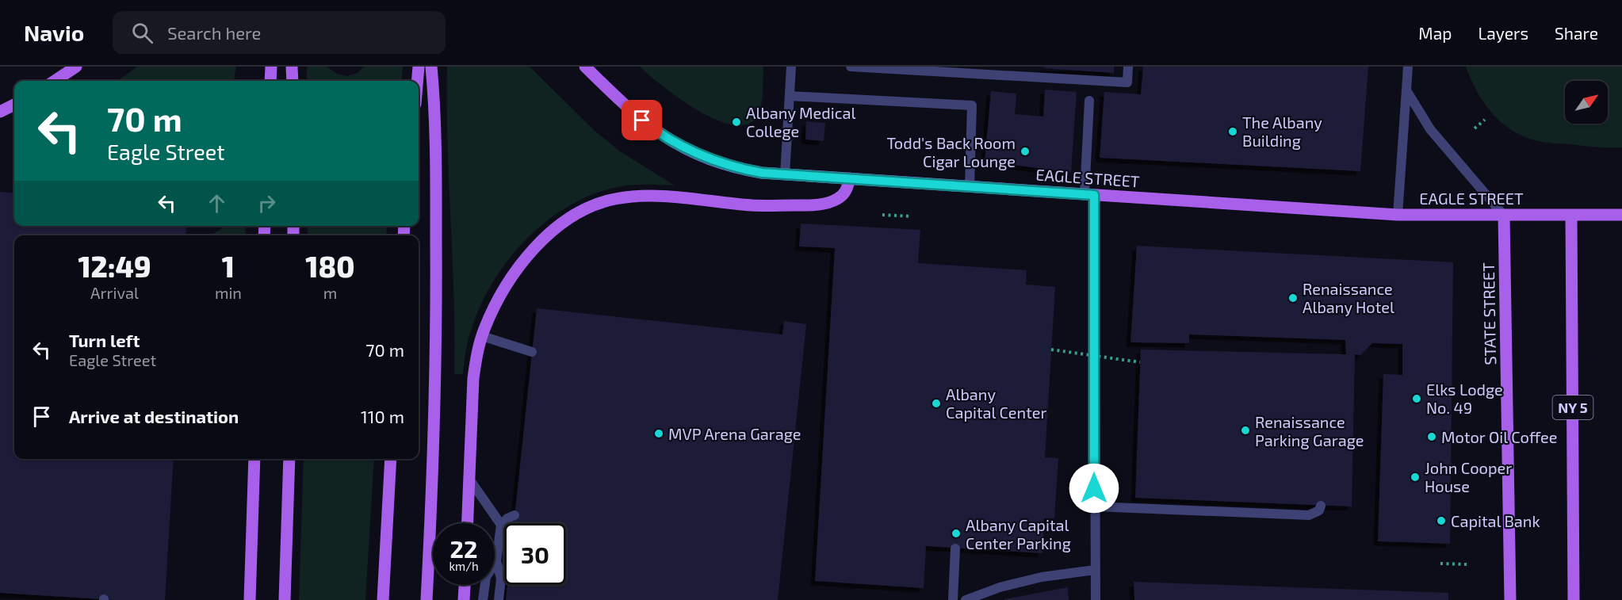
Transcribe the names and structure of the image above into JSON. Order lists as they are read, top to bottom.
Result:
{
  "streets": {
    "main road": ["EAGLE STREET", "STATE STREET", "NY 5"]
  },
  "crossings": [
    ["EAGLE STREET", "STATE STREET"],
    ["EAGLE STREET", "NY 5"]
  ],
  "places": [
    "Albany Medical College",
    "The Albany Building",
    "Todd's Back Room Cigar Lounge",
    "Renaissance Albany Hotel",
    "Elks Lodge No. 49",
    "Albany Capital Center",
    "Renaissance Parking Garage",
    "MVP Arena Garage",
    "Motor Oil Coffee",
    "John Cooper House",
    "Capital Bank",
    "Albany Capital Center Parking"
  ],
  "north": "top right",
  "page": {
    "header": "Navio",
    "search": "Search here",
    "nav": ["Map", "Layers", "Share"],
    "turn": ["70 m", "Eagle Street"],
    "eta": [
      "12:49",
      "Arrival",
      "1",
      "min",
      "180",
      "m"
    ],
    "list": [
      {
        "name": "Turn left",
        "note": "Eagle Street",
        "value": "70 m"
      },
      {
        "name": "Arrive at destination",
        "value": "110 m"
      }
    ],
    "speed": "22 km/h",
    "limit": "30"
  }
}
